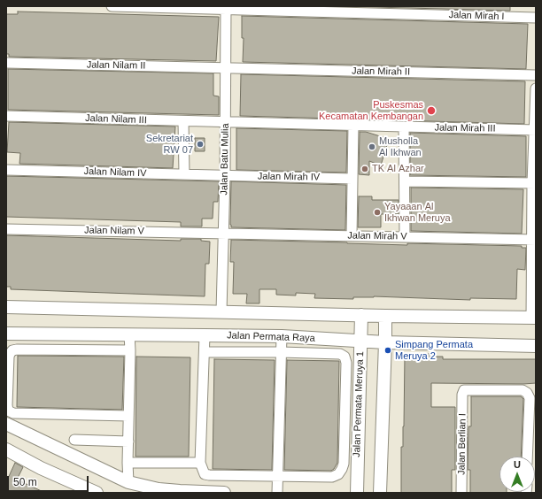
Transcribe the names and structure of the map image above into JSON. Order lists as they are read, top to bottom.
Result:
{
  "streets": {
    "street": [
      "Jalan Mirah I",
      "Jalan Nilam II",
      "Jalan Mirah II",
      "Jalan Nilam III",
      "Jalan Mirah III",
      "Jalan Batu Mulia",
      "Jalan Nilam IV",
      "Jalan Mirah IV",
      "Jalan Nilam V",
      "Jalan Mirah V",
      "Jalan Permata Raya",
      "Jalan Permata Meruya 1",
      "Jalan Berlian I"
    ]
  },
  "crossings": [
    ["Jalan Mirah I", "Jalan Batu Mulia"],
    ["Jalan Nilam II", "Jalan Mirah II"],
    ["Jalan Nilam II", "Jalan Batu Mulia"],
    ["Jalan Mirah II", "Jalan Batu Mulia"],
    ["Jalan Nilam III", "Jalan Mirah III"],
    ["Jalan Nilam III", "Jalan Batu Mulia"],
    ["Jalan Mirah III", "Jalan Batu Mulia"],
    ["Jalan Batu Mulia", "Jalan Nilam IV"],
    ["Jalan Batu Mulia", "Jalan Mirah IV"],
    ["Jalan Batu Mulia", "Jalan Nilam V"],
    ["Jalan Batu Mulia", "Jalan Mirah V"],
    ["Jalan Nilam IV", "Jalan Mirah IV"],
    ["Jalan Nilam V", "Jalan Mirah V"],
    ["Jalan Permata Raya", "Jalan Permata Meruya 1"]
  ],
  "places": [
    "Puskesmas Kecamatan Kembangan",
    "Sekretariat RW 07",
    "Musholla Al Ikhwan",
    "TK Al Azhar",
    "Yayaaan Al Ikhwan Meruya",
    "Simpang Permata Meruya 2"
  ],
  "scale_bar": "50 m",
  "north": "top"
}
